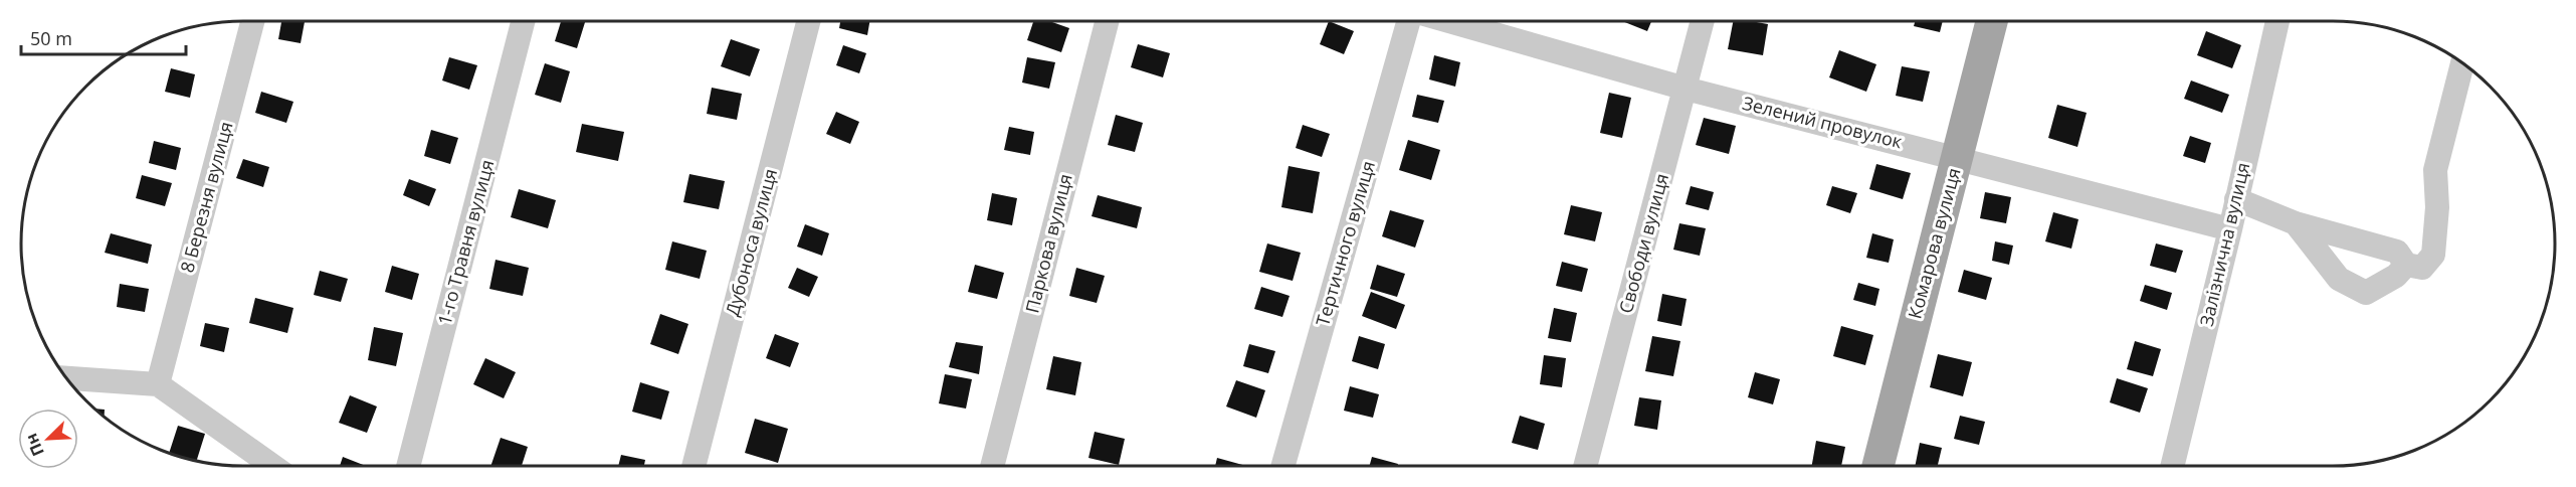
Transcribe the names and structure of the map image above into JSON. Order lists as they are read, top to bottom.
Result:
{
  "streets": {
    "main road": ["Комарова вулиця"],
    "street": [
      "Зелений провулок",
      "8 Березня вулиця",
      "1-го Травня вулиця",
      "Дубоноса вулиця",
      "Паркова вулиця",
      "Тертичного вулиця",
      "Свободи вулиця",
      "Залізнична вулиця"
    ]
  },
  "crossings": [
    ["Зелений провулок", "Свободи вулиця"],
    ["Зелений провулок", "Комарова вулиця"],
    ["Зелений провулок", "Залізнична вулиця"]
  ],
  "scale_bar": "50 m",
  "north": "bottom left"
}
